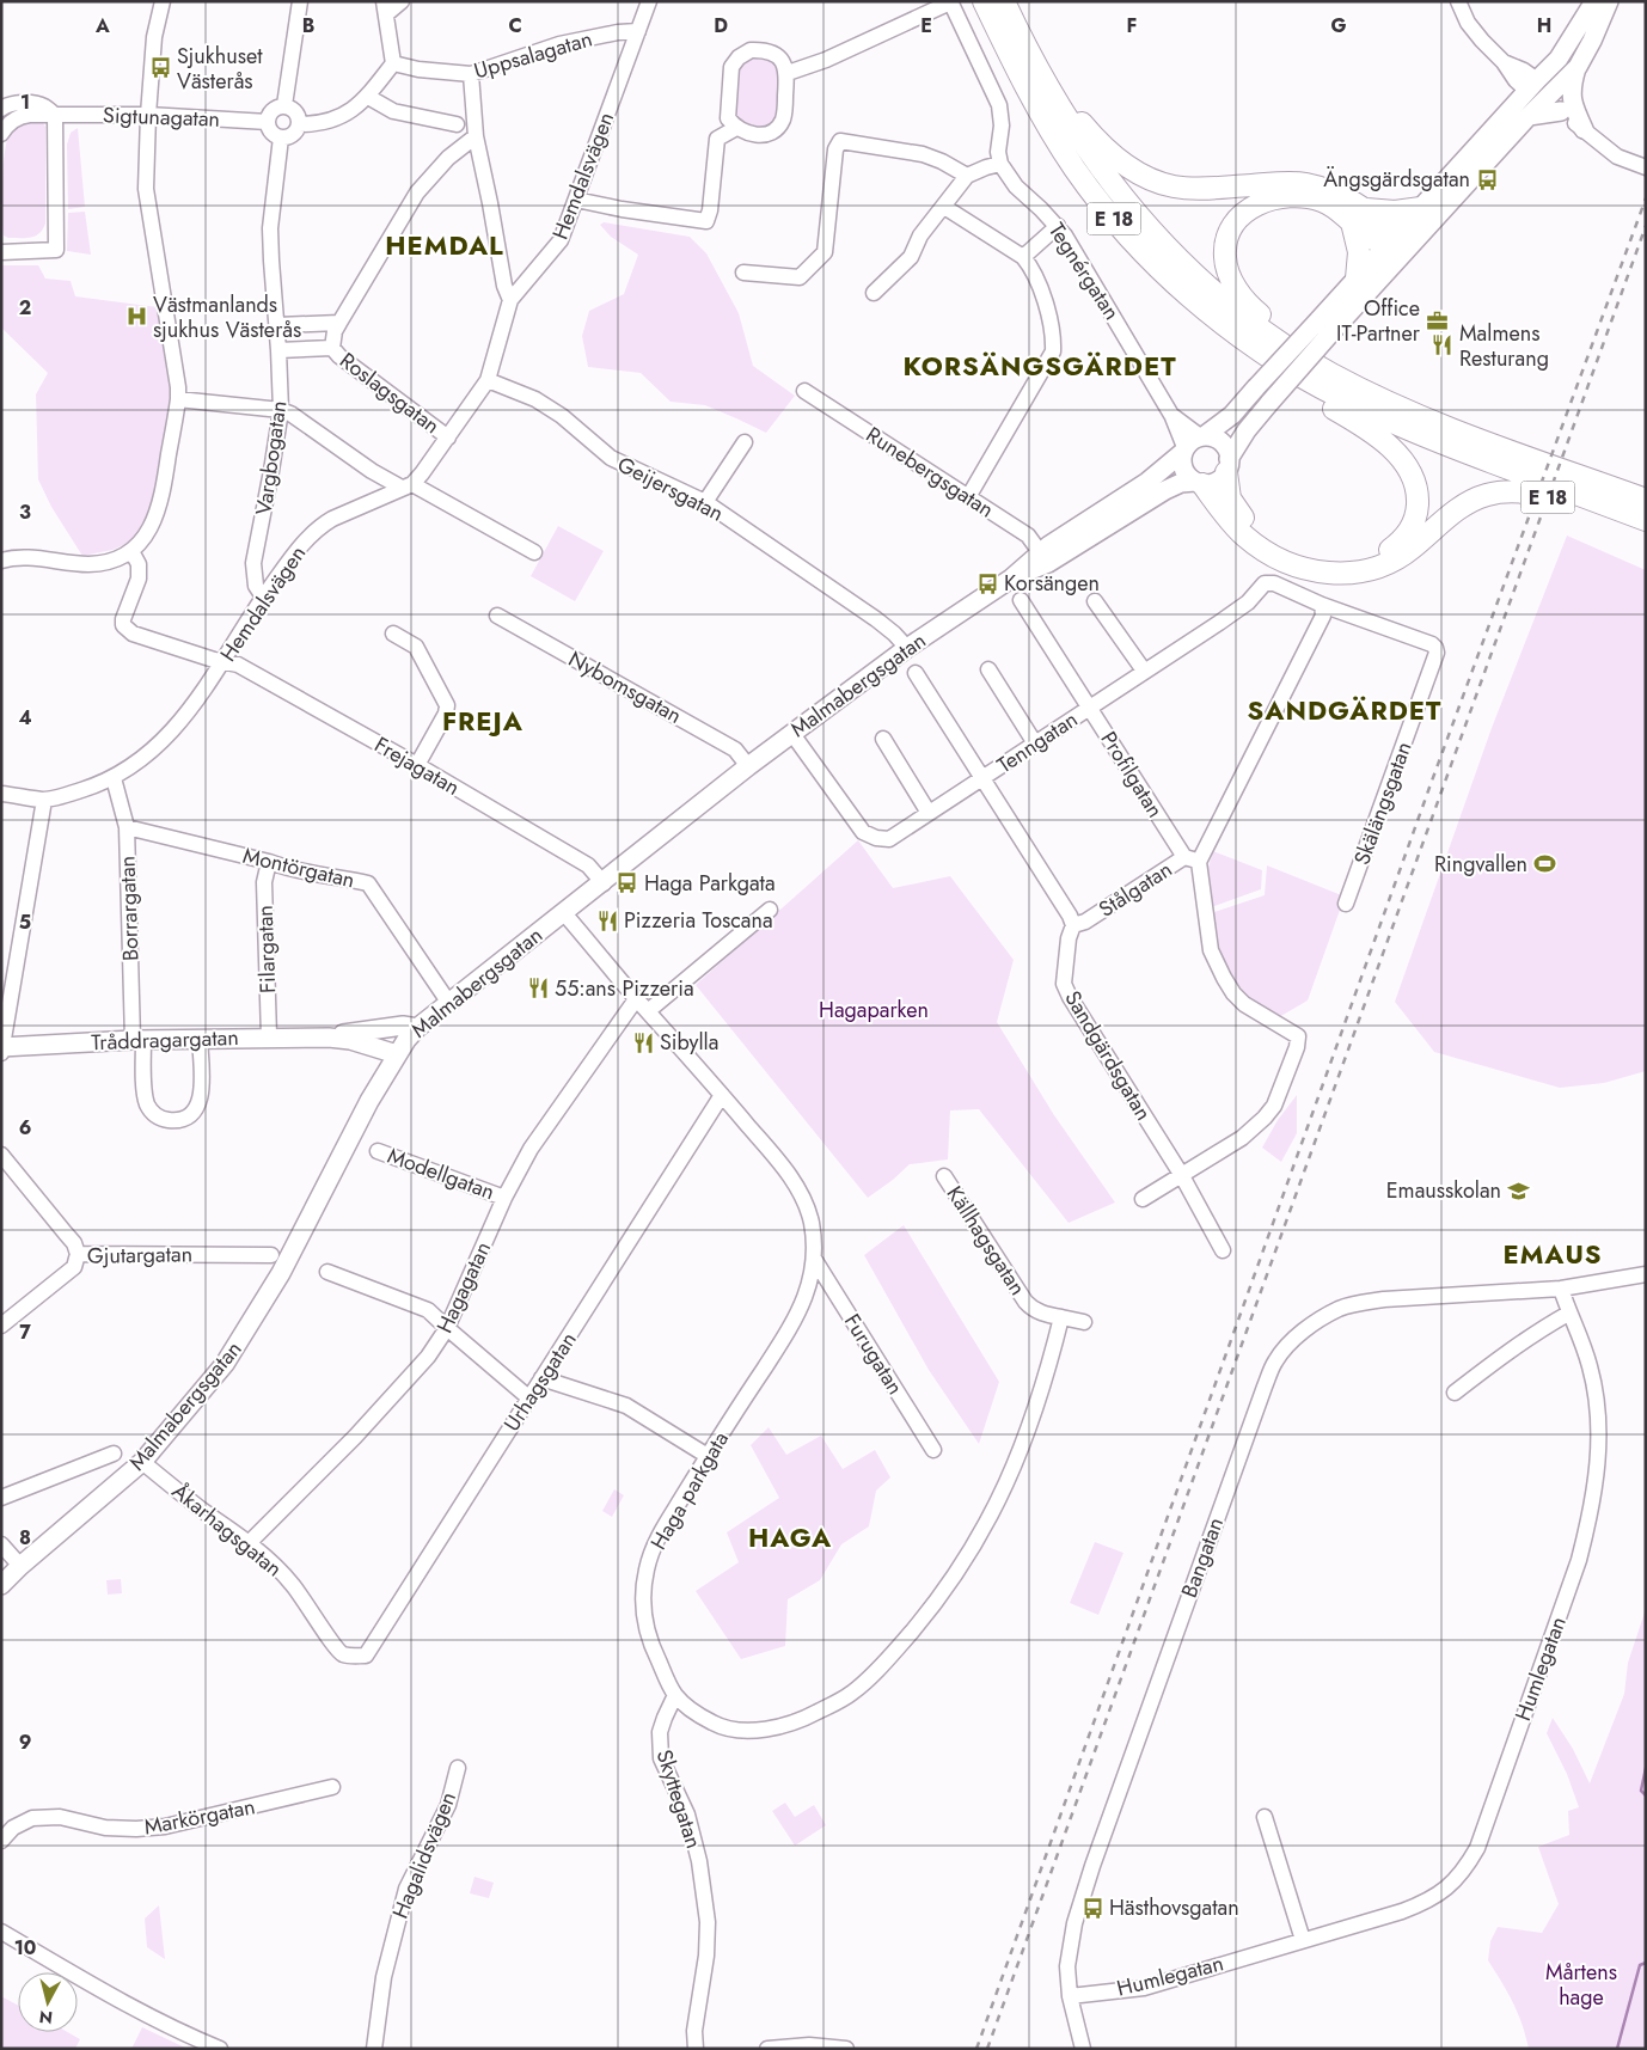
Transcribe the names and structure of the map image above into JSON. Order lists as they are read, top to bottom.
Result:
{
  "streets": {
    "highway": ["E 18"],
    "main road": ["Malmabergsgatan", "Tråddragargatan"],
    "street": [
      "Uppsalagatan",
      "Sigtunagatan",
      "Hemdalsvägen",
      "Tegnérgatan",
      "Roslagsgatan",
      "Vargbogatan",
      "Runebergsgatan",
      "Geijersgatan",
      "Nybomsgatan",
      "Tenngatan",
      "Frejagatan",
      "Profilgatan",
      "Skälängsgatan",
      "Montörgatan",
      "Stålgatan",
      "Borrargatan",
      "Filargatan",
      "Sandgärdsgatan",
      "Modellgatan",
      "Källhagsgatan",
      "Gjutargatan",
      "Hagagatan",
      "Furugatan",
      "Urhagsgatan",
      "Haga parkgata",
      "Åkarhagsgatan",
      "Bangatan",
      "Humlegatan",
      "Skyttegatan",
      "Markörgatan",
      "Hagalidsvägen"
    ]
  },
  "crossings": [
    ["Uppsalagatan", "Hemdalsvägen"],
    ["Sigtunagatan", "Vargbogatan"],
    ["Hemdalsvägen", "Roslagsgatan"],
    ["Hemdalsvägen", "Vargbogatan"],
    ["Hemdalsvägen", "Geijersgatan"],
    ["Hemdalsvägen", "Frejagatan"],
    ["Hemdalsvägen", "Borrargatan"],
    ["E 18", "Tegnérgatan"],
    ["E 18", "Malmabergsgatan"],
    ["Tegnérgatan", "Malmabergsgatan"],
    ["Roslagsgatan", "Vargbogatan"],
    ["Runebergsgatan", "Malmabergsgatan"],
    ["Geijersgatan", "Malmabergsgatan"],
    ["Malmabergsgatan", "Nybomsgatan"],
    ["Malmabergsgatan", "Tenngatan"],
    ["Malmabergsgatan", "Frejagatan"],
    ["Malmabergsgatan", "Montörgatan"],
    ["Malmabergsgatan", "Tråddragargatan"],
    ["Malmabergsgatan", "Haga parkgata"],
    ["Malmabergsgatan", "Åkarhagsgatan"],
    ["Tenngatan", "Profilgatan"],
    ["Tenngatan", "Skälängsgatan"],
    ["Profilgatan", "Stålgatan"],
    ["Montörgatan", "Borrargatan"],
    ["Montörgatan", "Filargatan"],
    ["Stålgatan", "Sandgärdsgatan"],
    ["Borrargatan", "Tråddragargatan"],
    ["Filargatan", "Tråddragargatan"],
    ["Modellgatan", "Hagagatan"],
    ["Källhagsgatan", "Haga parkgata"],
    ["Hagagatan", "Haga parkgata"],
    ["Hagagatan", "Åkarhagsgatan"],
    ["Furugatan", "Haga parkgata"],
    ["Urhagsgatan", "Haga parkgata"],
    ["Urhagsgatan", "Åkarhagsgatan"],
    ["Haga parkgata", "Skyttegatan"],
    ["Bangatan", "Humlegatan"]
  ],
  "districts": [
    "HEMDAL",
    "KORSÄNGSGÄRDET",
    "SANDGÄRDET",
    "FREJA",
    "EMAUS",
    "HAGA"
  ],
  "parks": ["Hagaparken", "Mårtens hage"],
  "places": {
    "bus stop": [
      "Sjukhuset Västerås",
      "Ängsgärdsgatan",
      "Korsängen",
      "Haga Parkgata",
      "Hästhovsgatan"
    ],
    "hospital": ["Västmanlands sjukhus Västerås"],
    "office": ["Office IT-Partner"],
    "restaurant": [
      "Malmens Resturang",
      "Pizzeria Toscana",
      "55:ans Pizzeria",
      "Sibylla"
    ],
    "sports": ["Ringvallen"],
    "school or university": ["Emausskolan"]
  },
  "north": "bottom",
  "grid": {
    "columns": [
      "A",
      "B",
      "C",
      "D",
      "E",
      "F",
      "G",
      "H"
    ],
    "rows": [
      "1",
      "2",
      "3",
      "4",
      "5",
      "6",
      "7",
      "8",
      "9",
      "10"
    ]
  }
}
